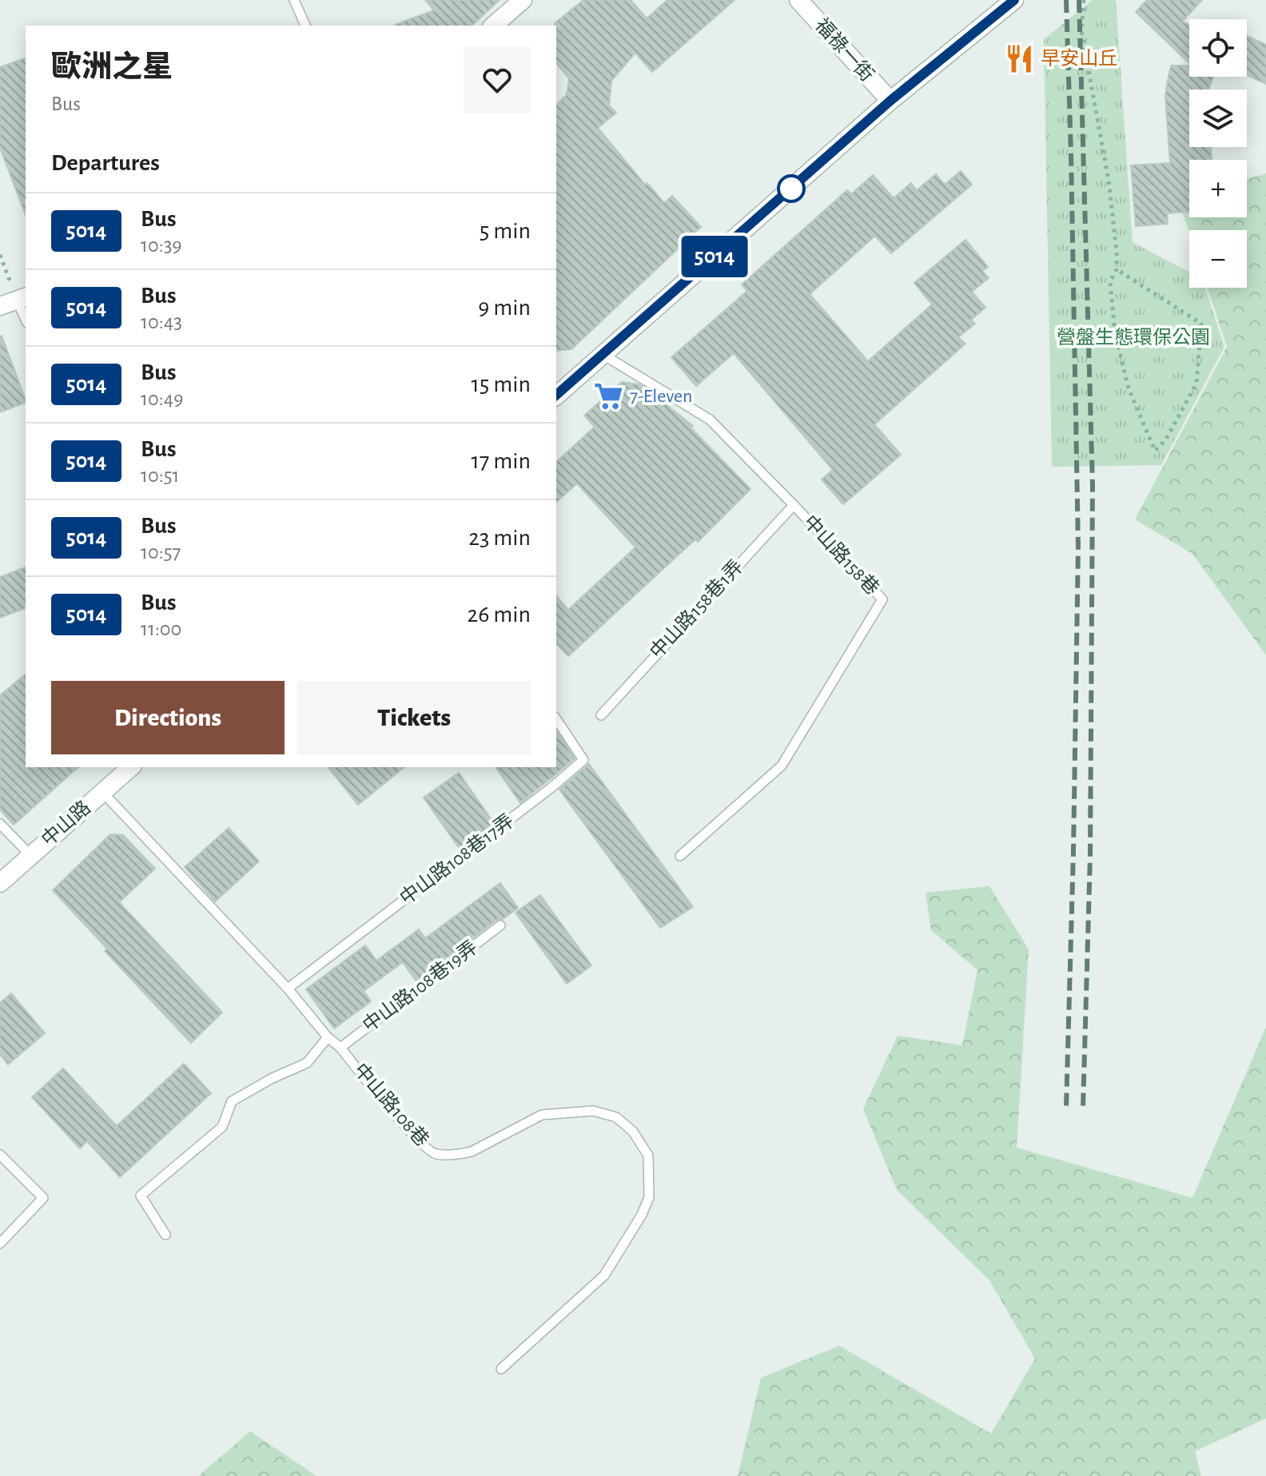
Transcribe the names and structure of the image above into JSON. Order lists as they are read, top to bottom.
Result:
{
  "streets": {
    "street": ["福祿一街", "中山路"],
    "lane": [
      "中山路158巷",
      "中山路158巷1弄",
      "中山路108巷17弄",
      "中山路108巷19弄",
      "中山路108巷"
    ]
  },
  "crossings": [
    ["中山路158巷", "中山路158巷1弄"],
    ["中山路", "中山路108巷"],
    ["中山路108巷17弄", "中山路108巷"],
    ["中山路108巷19弄", "中山路108巷"]
  ],
  "parks": ["營盤生態環保公園"],
  "places": {
    "restaurant": ["早安山丘"],
    "supermarket": ["7-Eleven"]
  },
  "lines": ["bus line 5014"],
  "page": {
    "on_map": "5014",
    "map_buttons": ["+", "−"],
    "heading": [
      ["歐洲之星", "Bus"],
      "Departures"
    ],
    "list": [
      {
        "mark": "5014",
        "name": "Bus",
        "note": "10:39",
        "value": "5 min"
      },
      {
        "mark": "5014",
        "name": "Bus",
        "note": "10:43",
        "value": "9 min"
      },
      {
        "mark": "5014",
        "name": "Bus",
        "note": "10:49",
        "value": "15 min"
      },
      {
        "mark": "5014",
        "name": "Bus",
        "note": "10:51",
        "value": "17 min"
      },
      {
        "mark": "5014",
        "name": "Bus",
        "note": "10:57",
        "value": "23 min"
      },
      {
        "mark": "5014",
        "name": "Bus",
        "note": "11:00",
        "value": "26 min"
      }
    ],
    "buttons": ["Directions", "Tickets"]
  }
}
